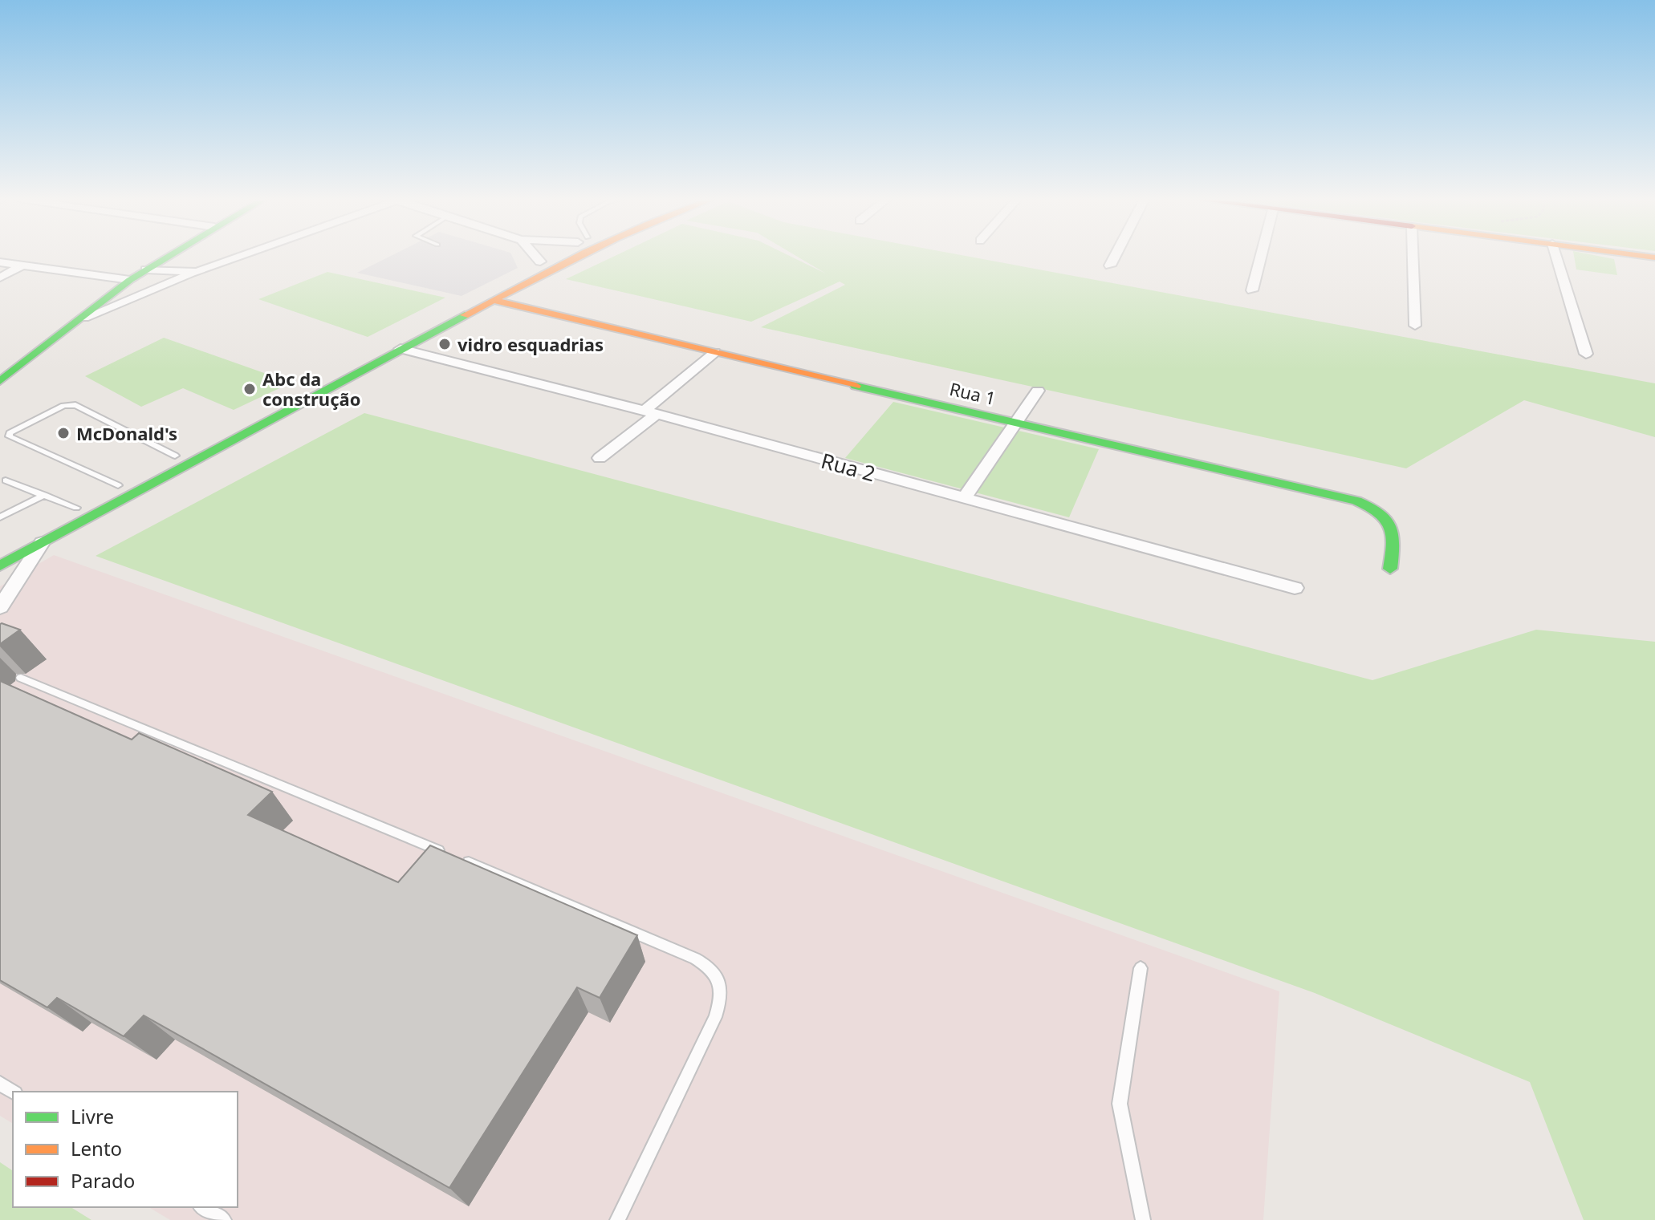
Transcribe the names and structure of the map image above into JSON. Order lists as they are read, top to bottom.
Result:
{
  "streets": {
    "main road": ["Rua 1"],
    "street": ["Rua 2"]
  },
  "places": ["vidro esquadrias", "Abc da construção", "McDonald's"],
  "legend": ["Livre", "Lento", "Parado"]
}
